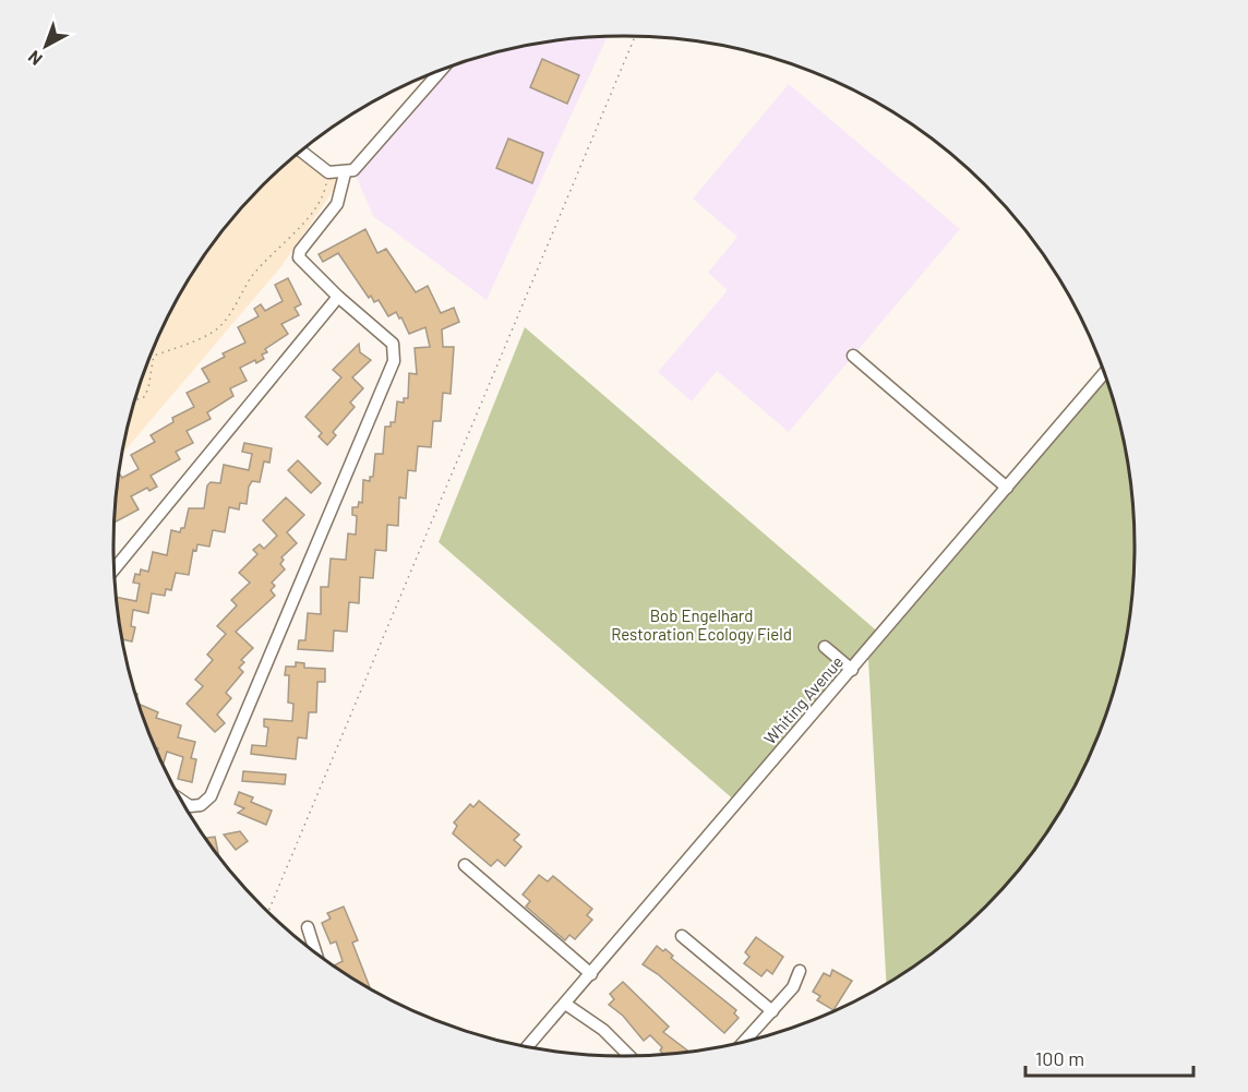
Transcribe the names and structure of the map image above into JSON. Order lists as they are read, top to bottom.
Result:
{
  "streets": {
    "street": ["Whiting Avenue"]
  },
  "parks": ["Bob Engelhard Restoration Ecology Field"],
  "scale_bar": "100 m",
  "north": "bottom left"
}
